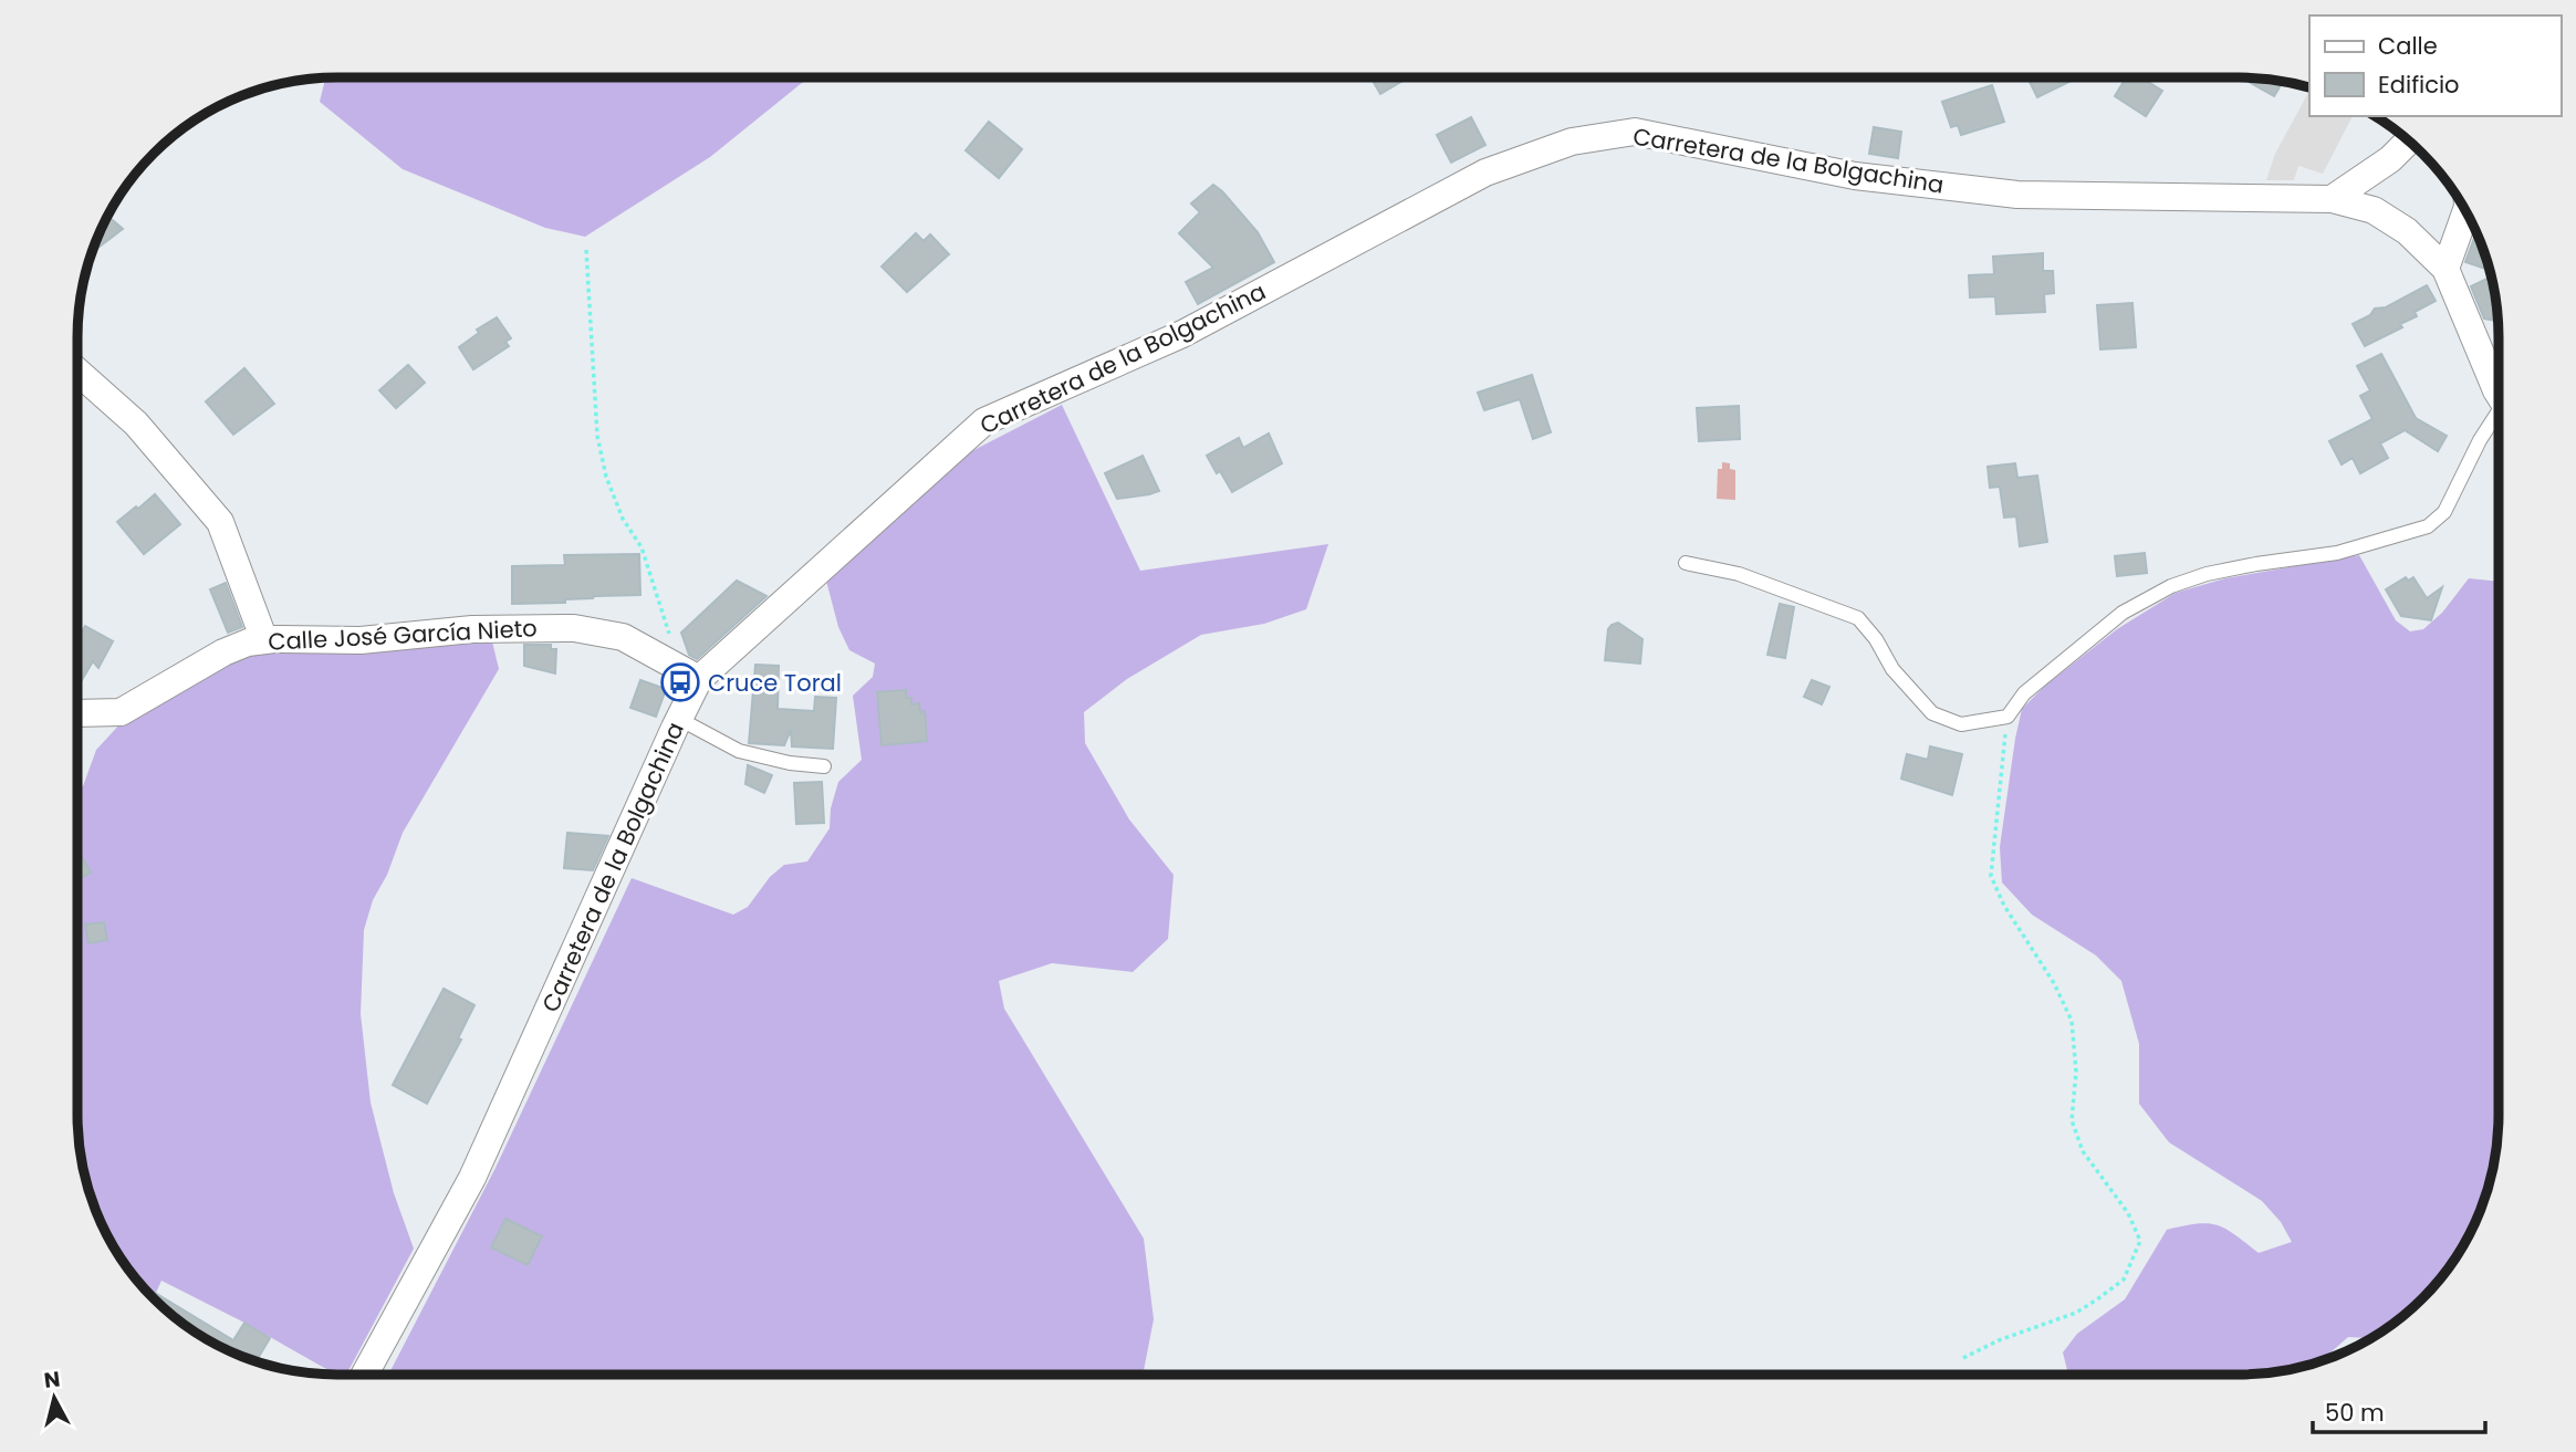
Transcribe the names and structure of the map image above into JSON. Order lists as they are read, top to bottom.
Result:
{
  "streets": {
    "street": ["Carretera de la Bolgachina", "Calle José García Nieto"]
  },
  "crossings": [
    ["Carretera de la Bolgachina", "Calle José García Nieto"]
  ],
  "places": {
    "bus stop": ["Cruce Toral"]
  },
  "legend": ["Calle", "Edificio"],
  "scale_bar": "50 m",
  "north": "top"
}
